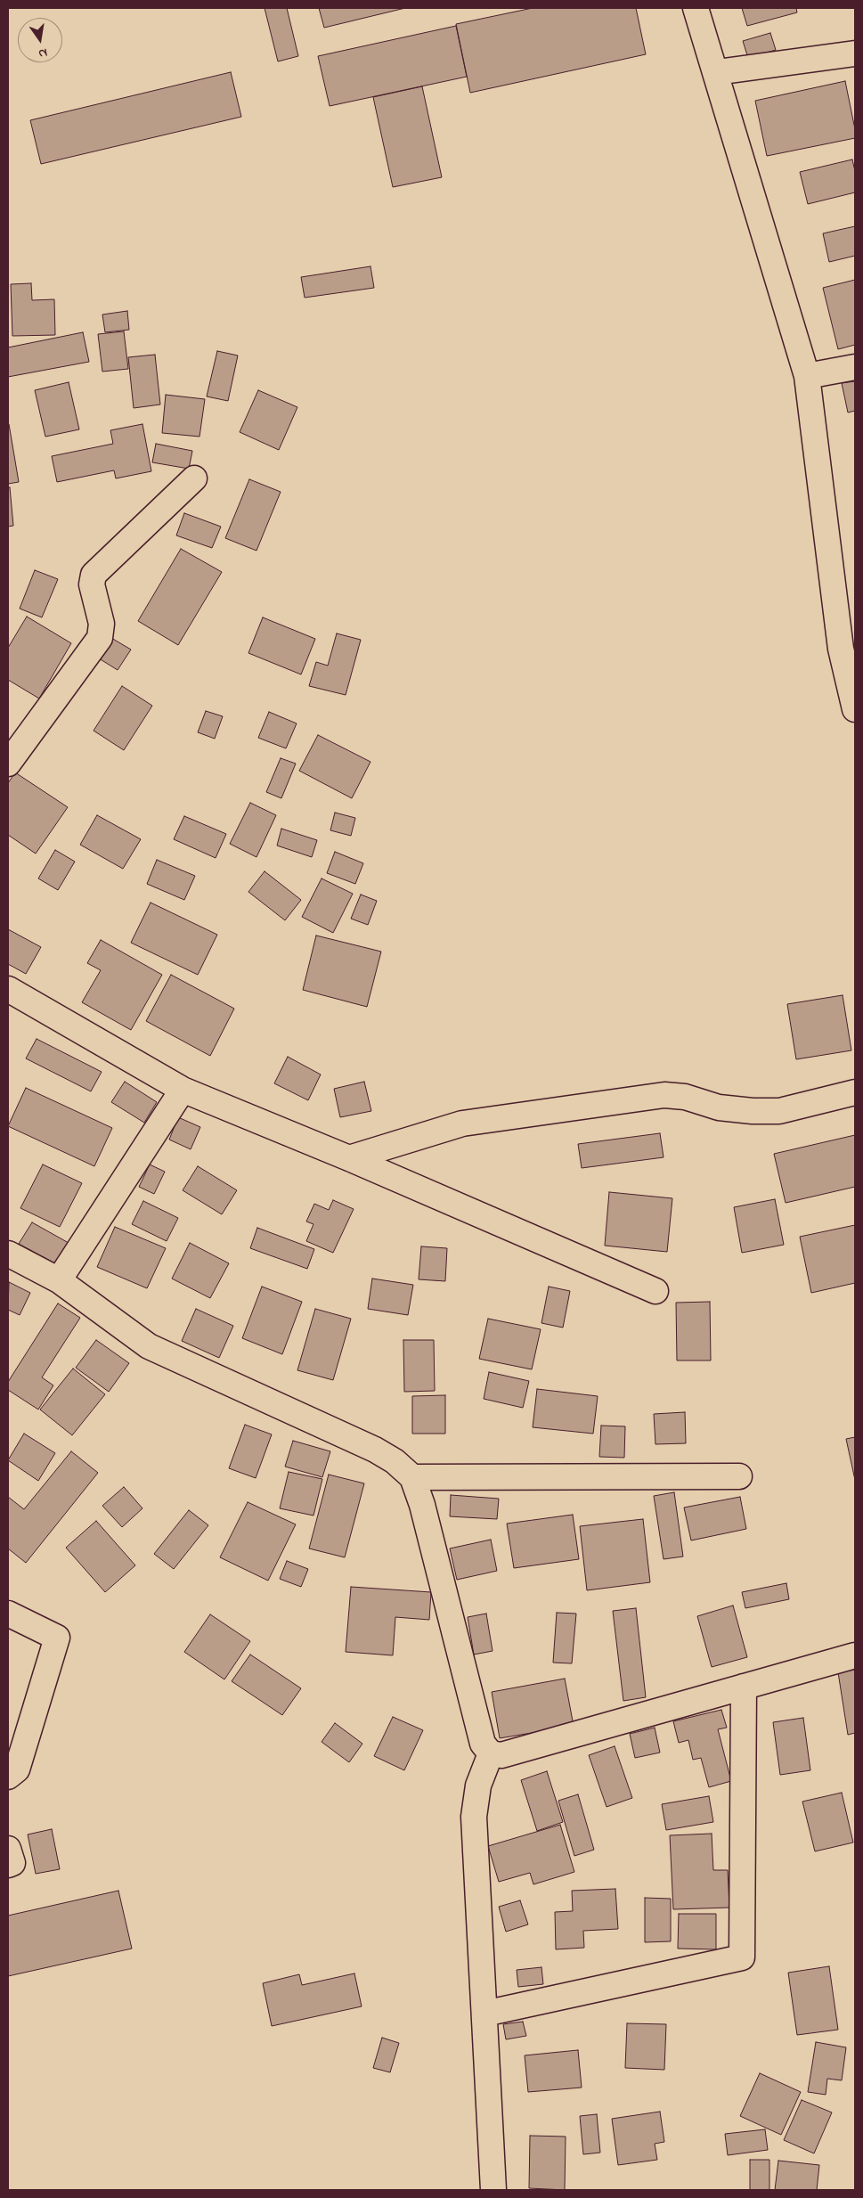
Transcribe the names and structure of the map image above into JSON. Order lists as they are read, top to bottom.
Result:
{
  "north": "bottom"
}
